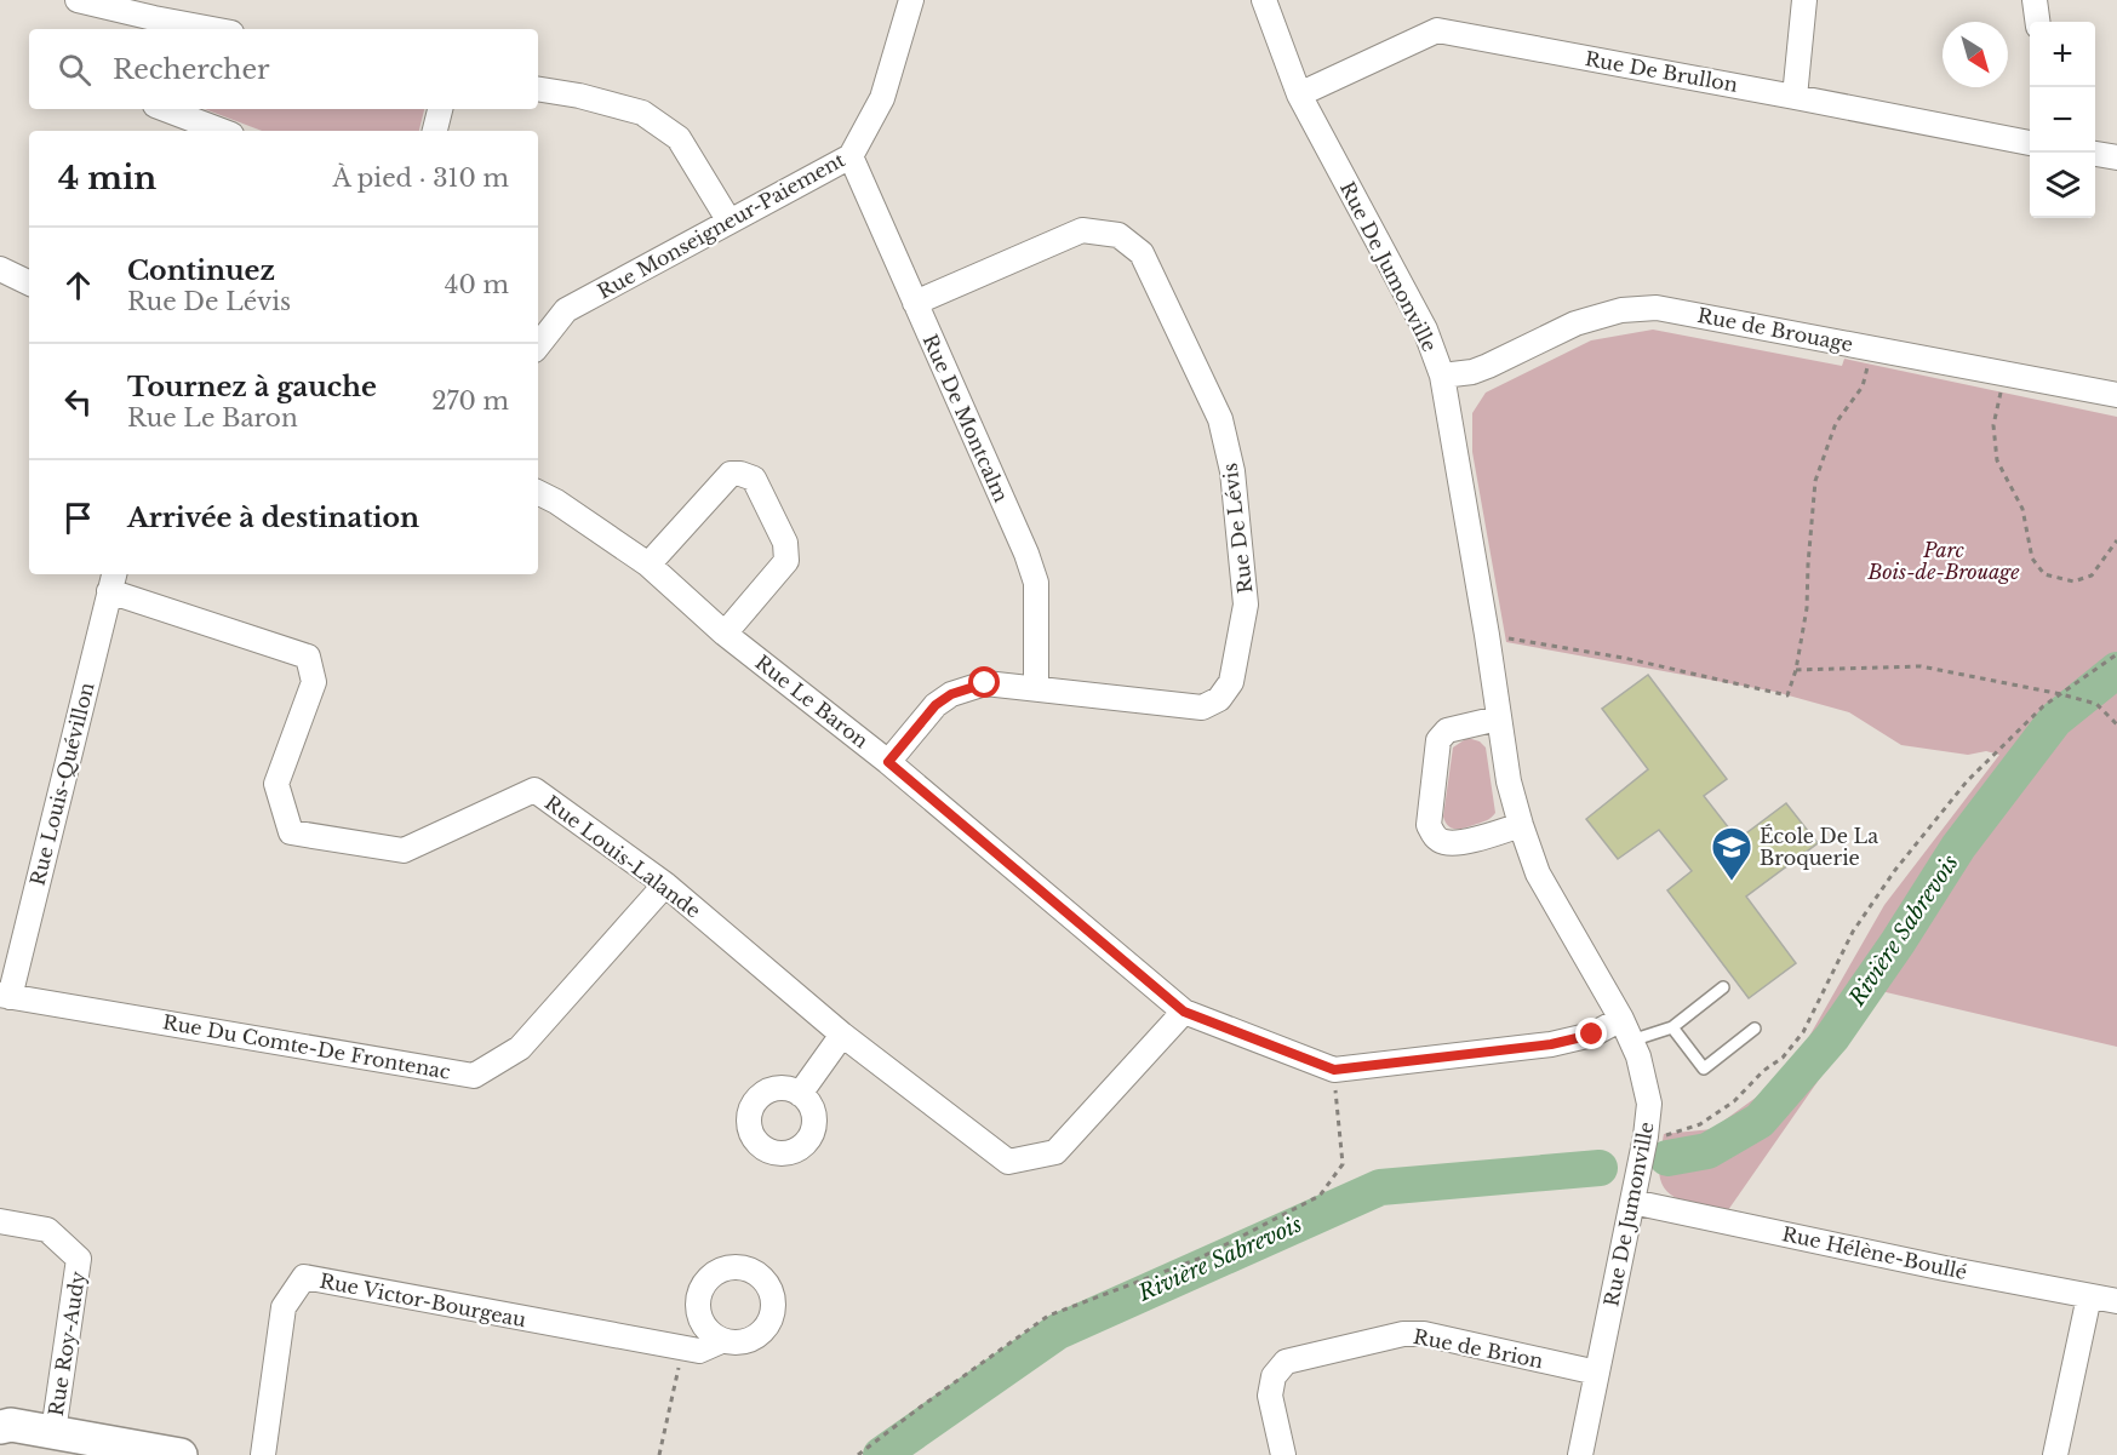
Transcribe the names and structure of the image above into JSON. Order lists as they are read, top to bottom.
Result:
{
  "streets": {
    "street": [
      "Rue De Brullon",
      "Rue Monseigneur-Paiement",
      "Rue De Jumonville",
      "Rue de Brouage",
      "Rue De Montcalm",
      "Rue De Lévis",
      "Rue Le Baron",
      "Rue Louis-Quévillon",
      "Rue Louis-Lalande",
      "Rue Du Comte-De Frontenac",
      "Rue Hélène-Boullé",
      "Rue Victor-Bourgeau",
      "Rue Roy-Audy",
      "Rue de Brion"
    ]
  },
  "crossings": [
    ["Rue De Brullon", "Rue De Jumonville"],
    ["Rue Monseigneur-Paiement", "Rue De Montcalm"],
    ["Rue De Jumonville", "Rue de Brouage"],
    ["Rue De Jumonville", "Rue Le Baron"],
    ["Rue De Jumonville", "Rue Hélène-Boullé"],
    ["Rue De Jumonville", "Rue de Brion"],
    ["Rue De Montcalm", "Rue De Lévis"],
    ["Rue De Lévis", "Rue Le Baron"],
    ["Rue Le Baron", "Rue Louis-Lalande"],
    ["Rue Louis-Quévillon", "Rue Louis-Lalande"],
    ["Rue Louis-Quévillon", "Rue Du Comte-De Frontenac"],
    ["Rue Louis-Lalande", "Rue Du Comte-De Frontenac"]
  ],
  "water": ["Rivière Sabrevois"],
  "parks": ["Parc Bois-de-Brouage"],
  "places": {
    "school or university": ["École De La Broquerie"]
  },
  "north": "bottom right",
  "page": {
    "map_buttons": ["+", "−"],
    "search": "Rechercher",
    "heading": ["4 min", "À pied · 310 m"],
    "list": [
      ["Continuez", "Rue De Lévis", "40 m"],
      ["Tournez à gauche", "Rue Le Baron", "270 m"],
      "Arrivée à destination"
    ]
  }
}
